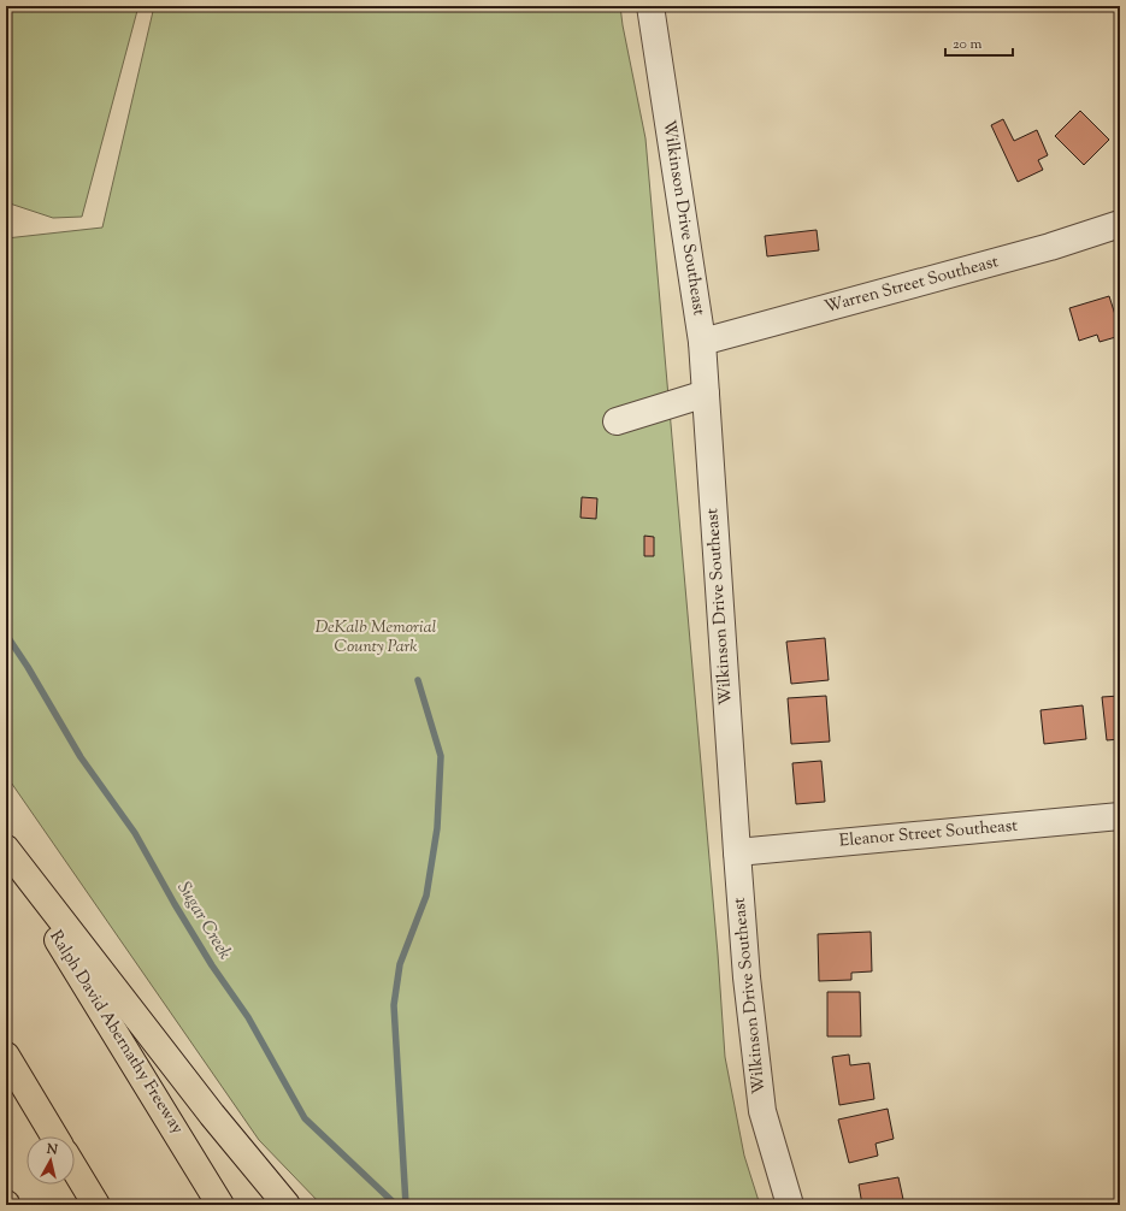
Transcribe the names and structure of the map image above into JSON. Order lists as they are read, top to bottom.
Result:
{
  "streets": {
    "highway": ["Ralph David Abernathy Freeway"],
    "street": ["Wilkinson Drive Southeast", "Warren Street Southeast", "Eleanor Street Southeast"]
  },
  "crossings": [
    ["Wilkinson Drive Southeast", "Warren Street Southeast"],
    ["Wilkinson Drive Southeast", "Eleanor Street Southeast"]
  ],
  "water": ["Sugar Creek"],
  "parks": ["DeKalb Memorial County Park"],
  "scale_bar": "20 m",
  "north": "top"
}
